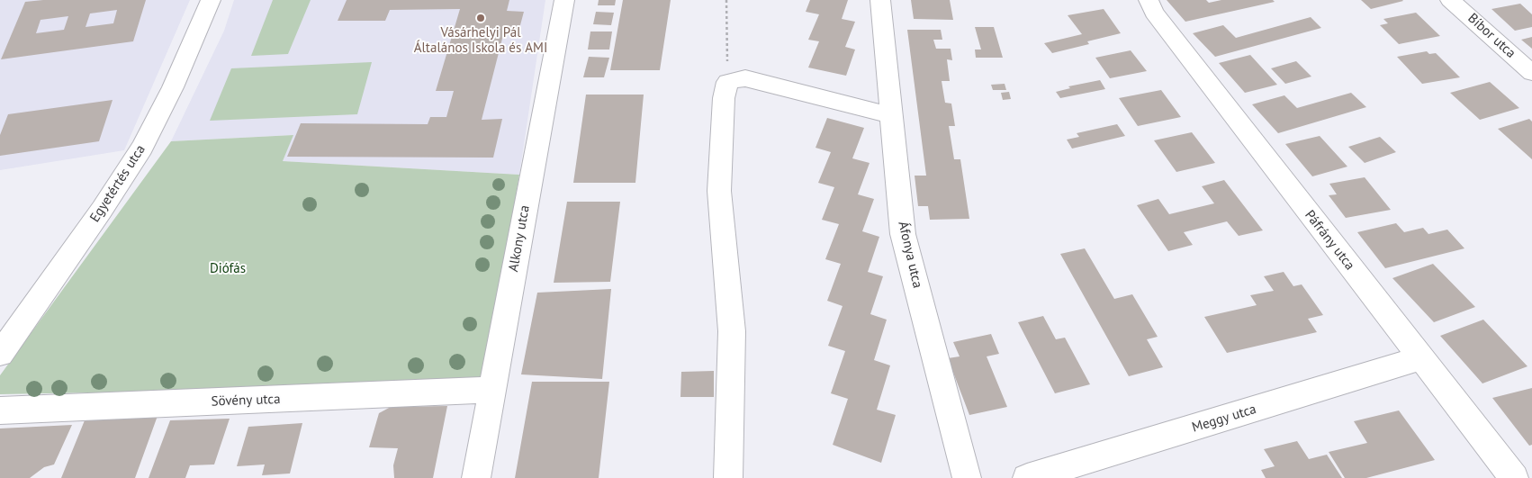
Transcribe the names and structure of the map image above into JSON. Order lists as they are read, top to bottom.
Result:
{
  "streets": {
    "street": [
      "Bíbor utca",
      "Egyetértés utca",
      "Alkony utca",
      "Páfrány utca",
      "Áfonya utca",
      "Sövény utca",
      "Meggy utca"
    ]
  },
  "crossings": [
    ["Alkony utca", "Sövény utca"],
    ["Páfrány utca", "Meggy utca"]
  ],
  "parks": ["Diófás"],
  "places": ["Vásárhelyi Pál Általános Iskola és AMI"]
}
